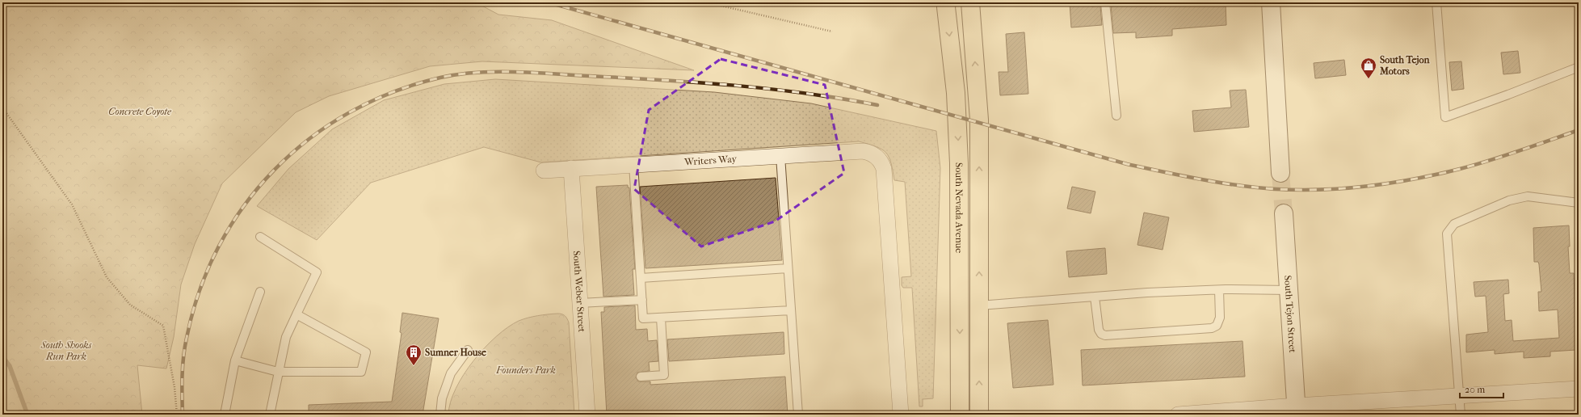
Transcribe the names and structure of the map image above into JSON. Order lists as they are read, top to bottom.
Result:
{
  "streets": {
    "main road": ["South Nevada Avenue"],
    "street": ["Writers Way", "South Weber Street", "South Tejon Street"]
  },
  "crossings": [
    ["Writers Way", "South Weber Street"]
  ],
  "parks": ["Concrete Coyote", "South Shooks Run Park", "Founders Park"],
  "places": {
    "shop": ["South Tejon Motors"],
    "building": ["Sumner House"]
  },
  "scale_bar": "20 m"
}
